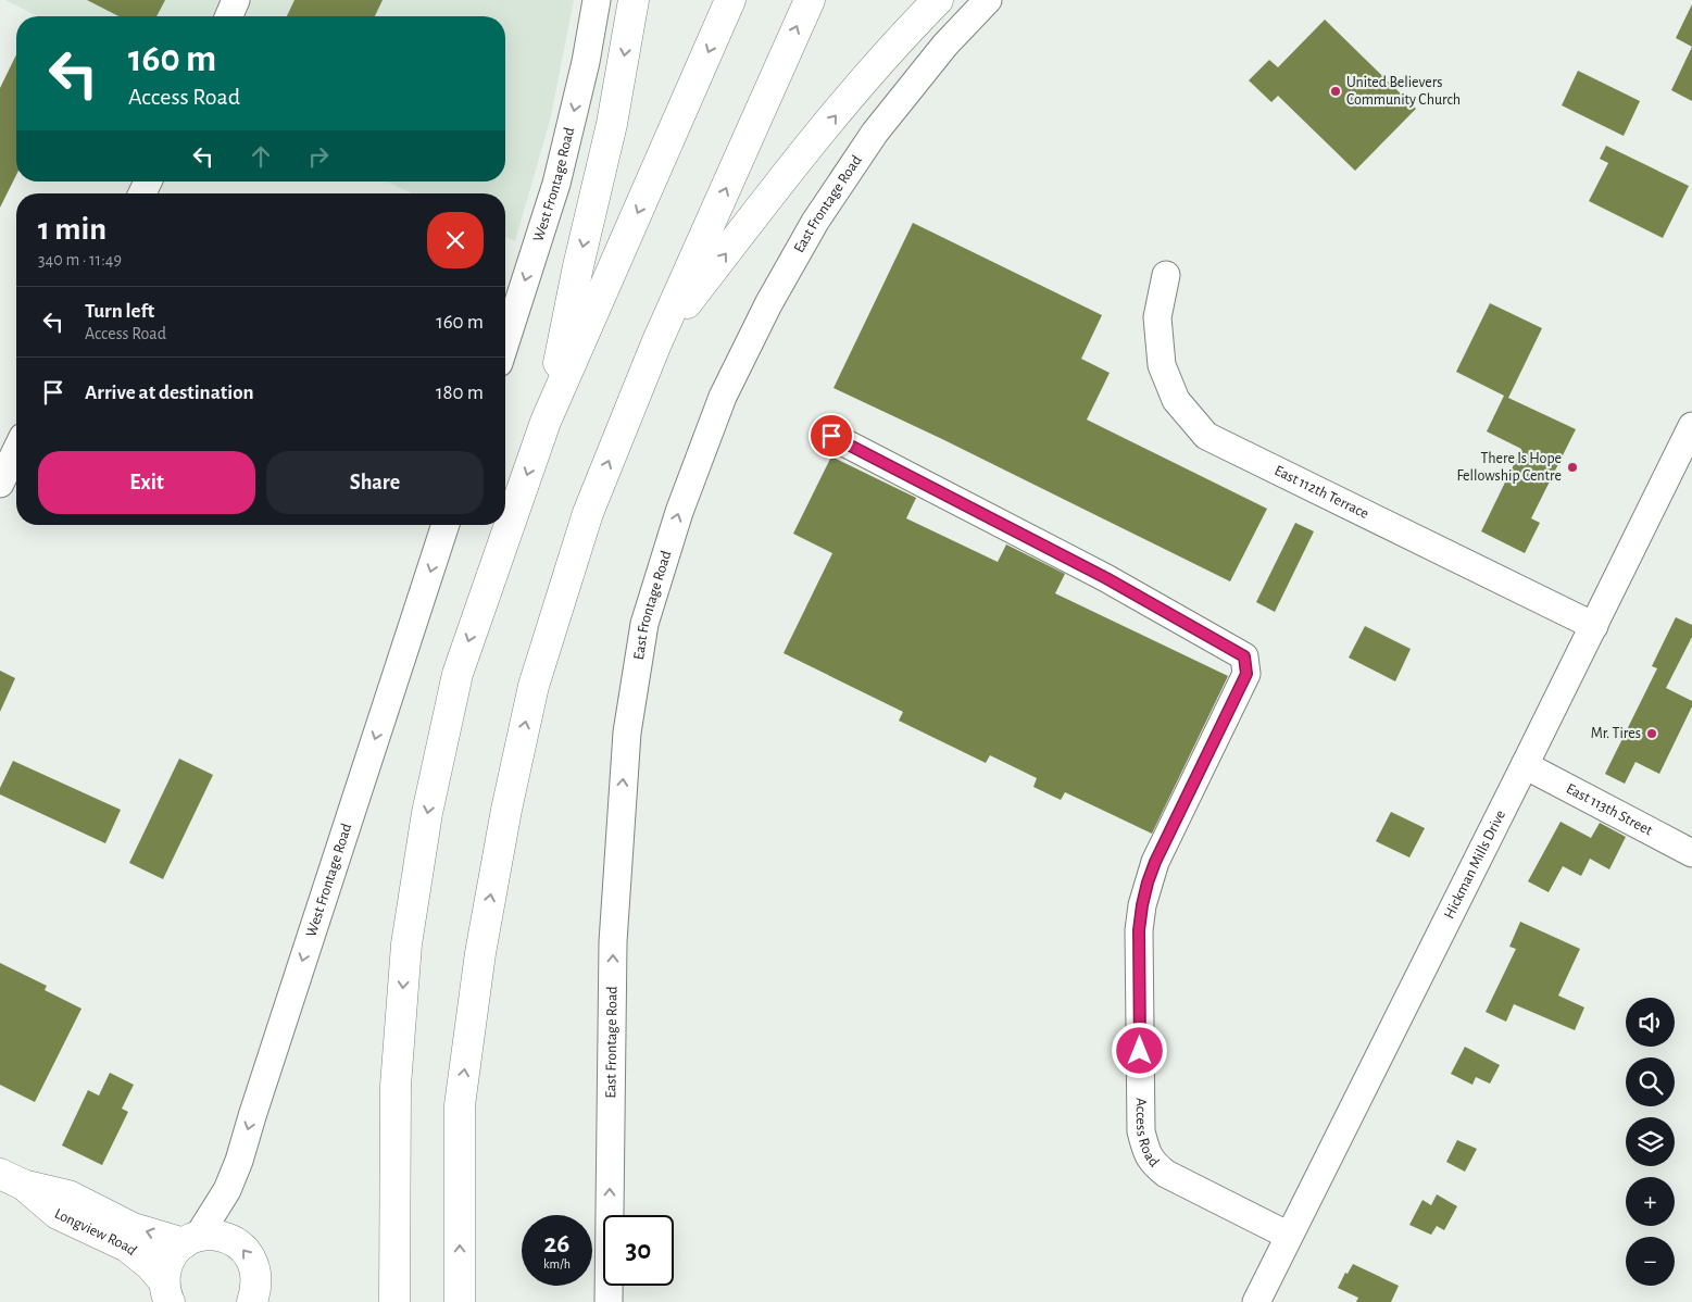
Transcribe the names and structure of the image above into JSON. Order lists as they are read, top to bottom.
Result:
{
  "streets": {
    "main road": ["Longview Road"],
    "street": [
      "West Frontage Road",
      "East Frontage Road",
      "East 112th Terrace",
      "East 113th Street",
      "Hickman Mills Drive",
      "Access Road"
    ]
  },
  "crossings": [
    ["West Frontage Road", "Longview Road"],
    ["East 112th Terrace", "Hickman Mills Drive"],
    ["East 113th Street", "Hickman Mills Drive"],
    ["Hickman Mills Drive", "Access Road"]
  ],
  "one_way": ["West Frontage Road", "East Frontage Road"],
  "places": ["United Believers Community Church", "There Is Hope Fellowship Centre", "Mr. Tires"],
  "page": {
    "turn": ["160 m", "Access Road"],
    "heading": ["1 min", "340 m · 11:49"],
    "list": [
      {
        "name": "Turn left",
        "note": "Access Road",
        "value": "160 m"
      },
      {
        "name": "Arrive at destination",
        "value": "180 m"
      }
    ],
    "buttons": ["Exit", "Share"],
    "map_buttons": ["+", "−"],
    "speed": "26 km/h",
    "limit": "30"
  }
}
